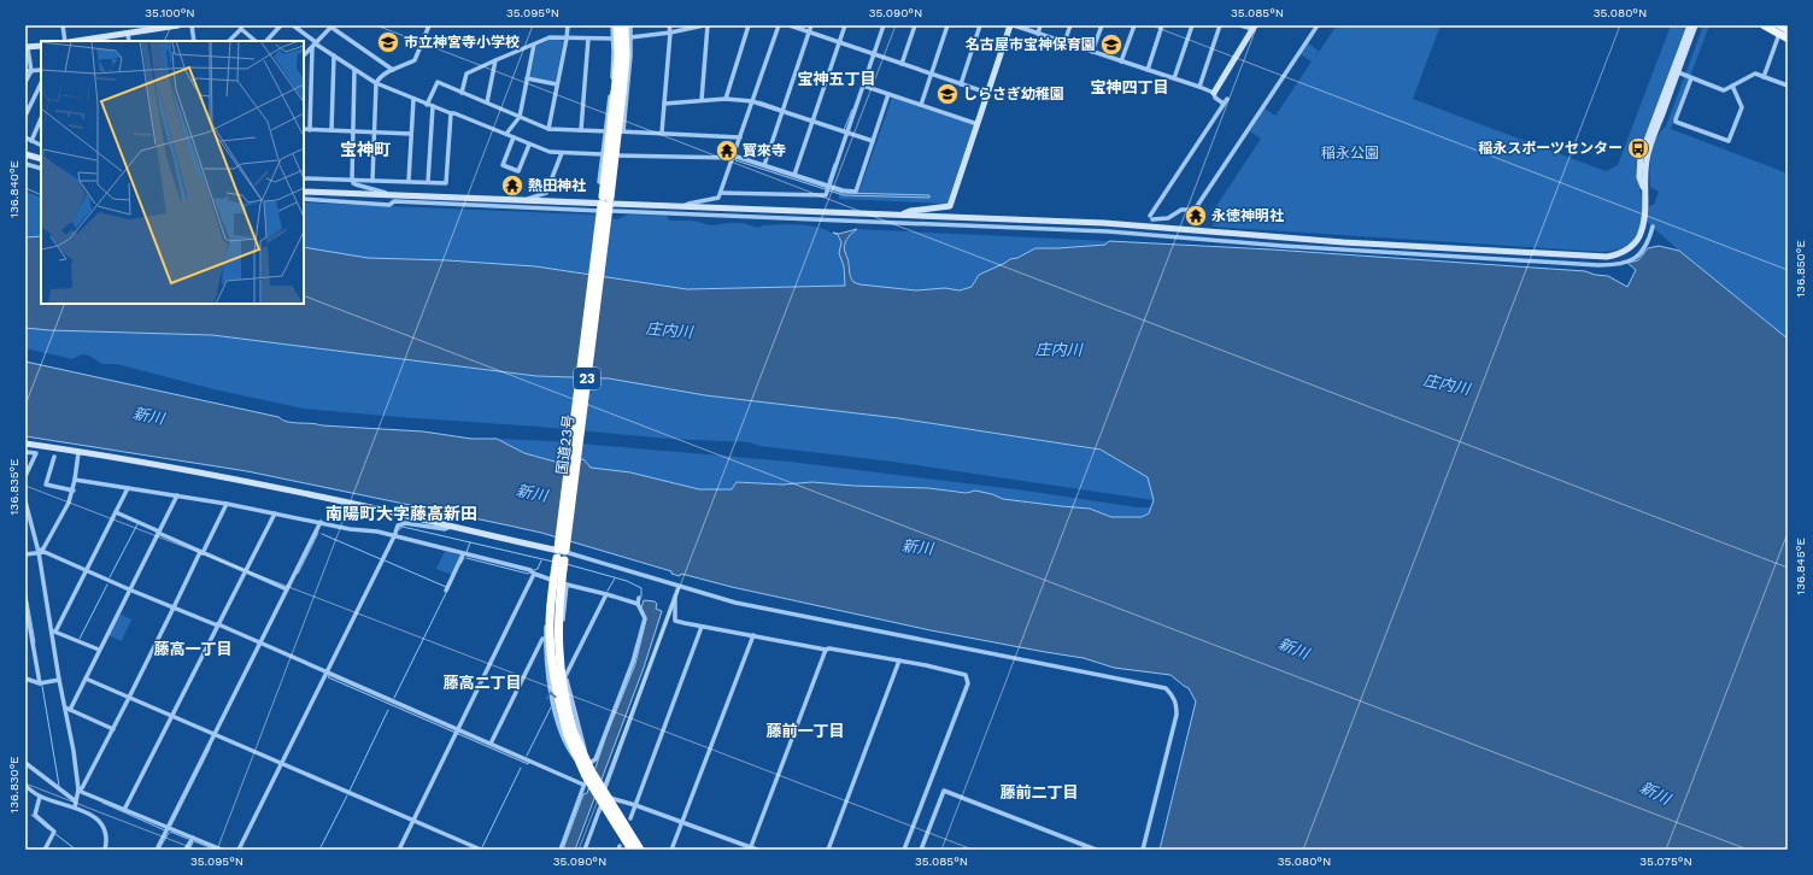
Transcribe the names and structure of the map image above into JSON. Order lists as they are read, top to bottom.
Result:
{
  "streets": {
    "highway": ["23", "国道23号"]
  },
  "districts": [
    "宝神五丁目",
    "宝神四丁目",
    "宝神町",
    "南陽町大字藤高新田",
    "藤高一丁目",
    "藤高二丁目",
    "藤前一丁目",
    "藤前二丁目"
  ],
  "water": ["庄内川", "新川"],
  "parks": ["稲永公園"],
  "places": {
    "school or university": ["市立神宮寺小学校", "名古屋市宝神保育園", "しらさぎ幼稚園"],
    "bus stop": ["稲永スポーツセンター"],
    "temple": ["寳來寺", "熱田神社", "永徳神明社"]
  },
  "coordinates": [
    "35.100°N",
    "35.095°N",
    "35.090°N",
    "35.085°N",
    "35.080°N",
    "136.840°E",
    "136.850°E",
    "136.835°E",
    "136.845°E",
    "136.830°E",
    "35.075°N"
  ]
}
